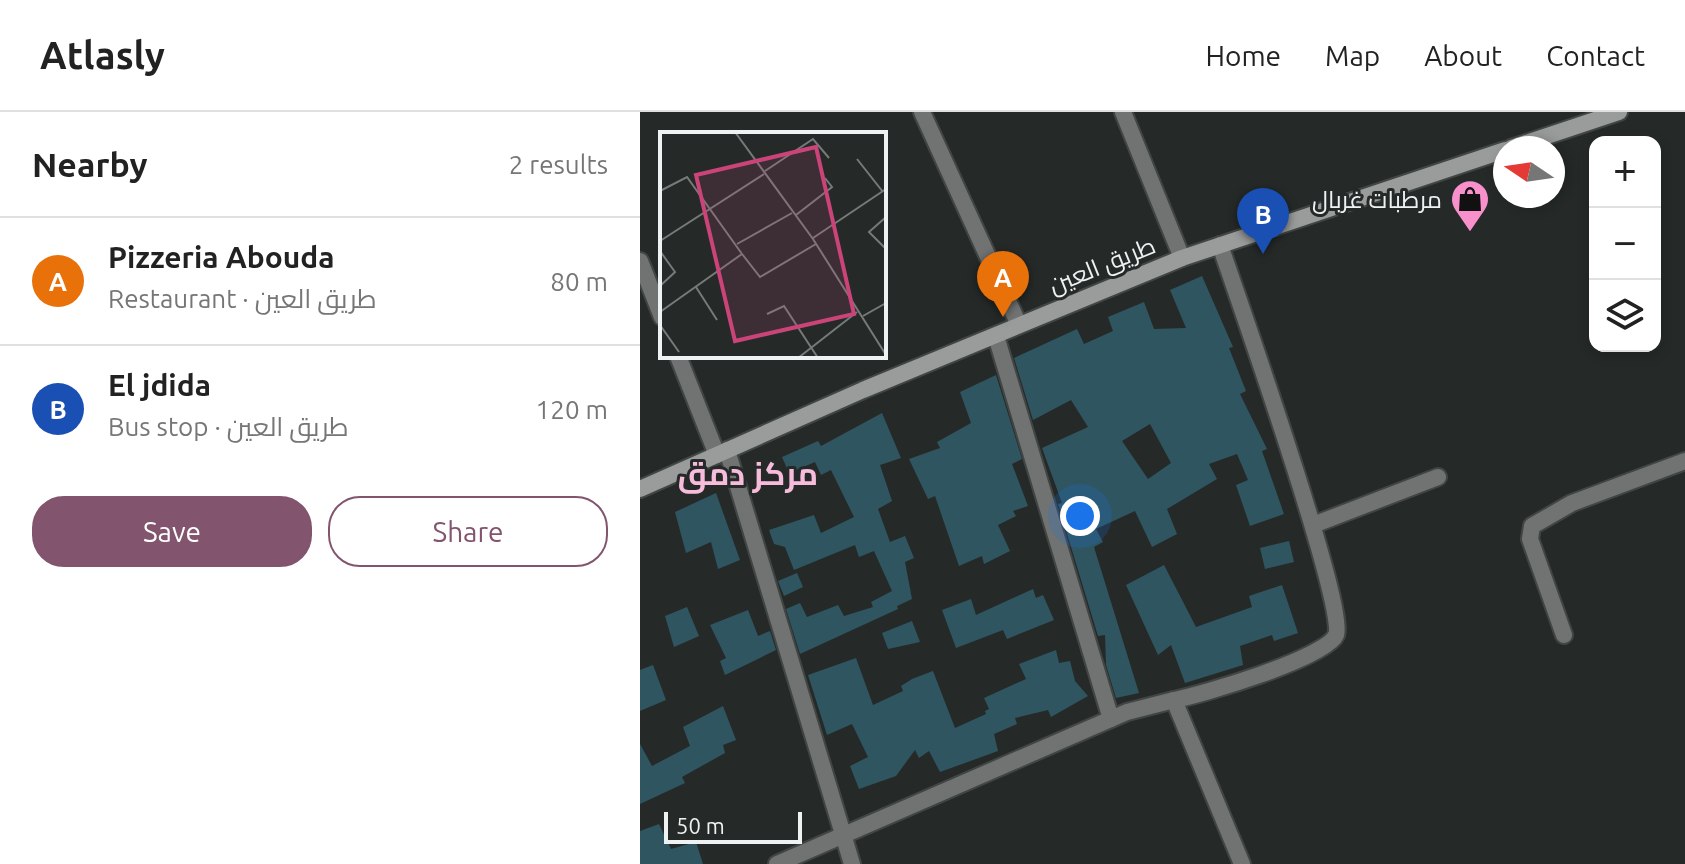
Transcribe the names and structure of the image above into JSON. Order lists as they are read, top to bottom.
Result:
{
  "streets": {
    "main road": ["طريق العين"]
  },
  "districts": ["مركز دمق"],
  "places": {
    "shop": ["مرطبات غربال"]
  },
  "scale_bar": "50 m",
  "north": "left",
  "page": {
    "header": "Atlasly",
    "nav": [
      "Home",
      "Map",
      "About",
      "Contact"
    ],
    "heading": ["Nearby", "2 results"],
    "map_buttons": ["+", "−"],
    "pins": ["B", "A"],
    "list": [
      {
        "mark": "A",
        "name": "Pizzeria Abouda",
        "note": "Restaurant · طريق العين",
        "value": "80 m"
      },
      {
        "mark": "B",
        "name": "El jdida",
        "note": "Bus stop · طريق العين",
        "value": "120 m"
      }
    ],
    "buttons": ["Save", "Share"],
    "scale": "50 m"
  }
}
